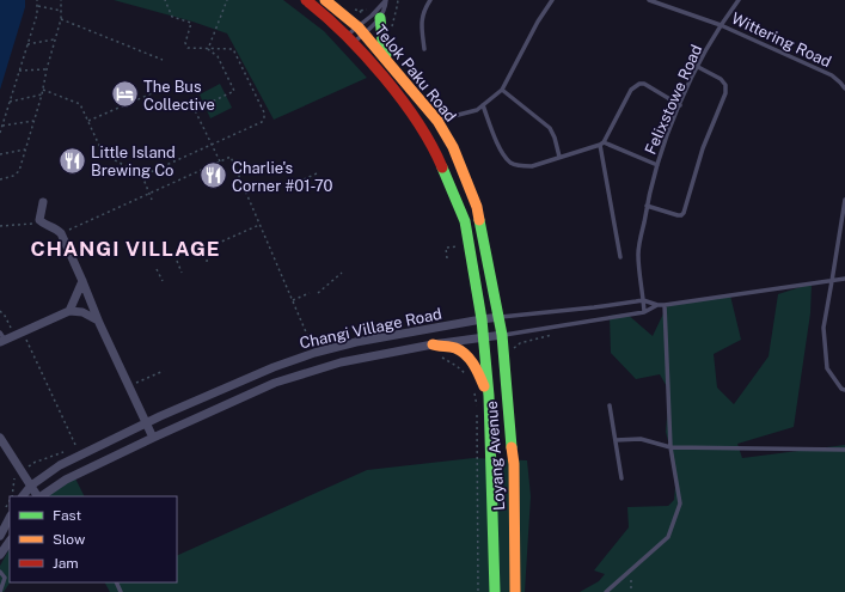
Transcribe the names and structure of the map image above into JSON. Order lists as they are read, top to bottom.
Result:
{
  "streets": {
    "main road": ["Telok Paku Road", "Loyang Avenue"],
    "street": ["Changi Village Road"],
    "lane": ["Wittering Road", "Felixstowe Road"]
  },
  "crossings": [
    ["Wittering Road", "Felixstowe Road"],
    ["Telok Paku Road", "Changi Village Road"],
    ["Telok Paku Road", "Loyang Avenue"],
    ["Felixstowe Road", "Changi Village Road"],
    ["Changi Village Road", "Loyang Avenue"]
  ],
  "districts": ["CHANGI VILLAGE"],
  "places": {
    "hotel": ["The Bus Collective"],
    "restaurant": ["Little Island Brewing Co", "Charlie's Corner #01-70"]
  },
  "legend": ["Fast", "Slow", "Jam"]
}
